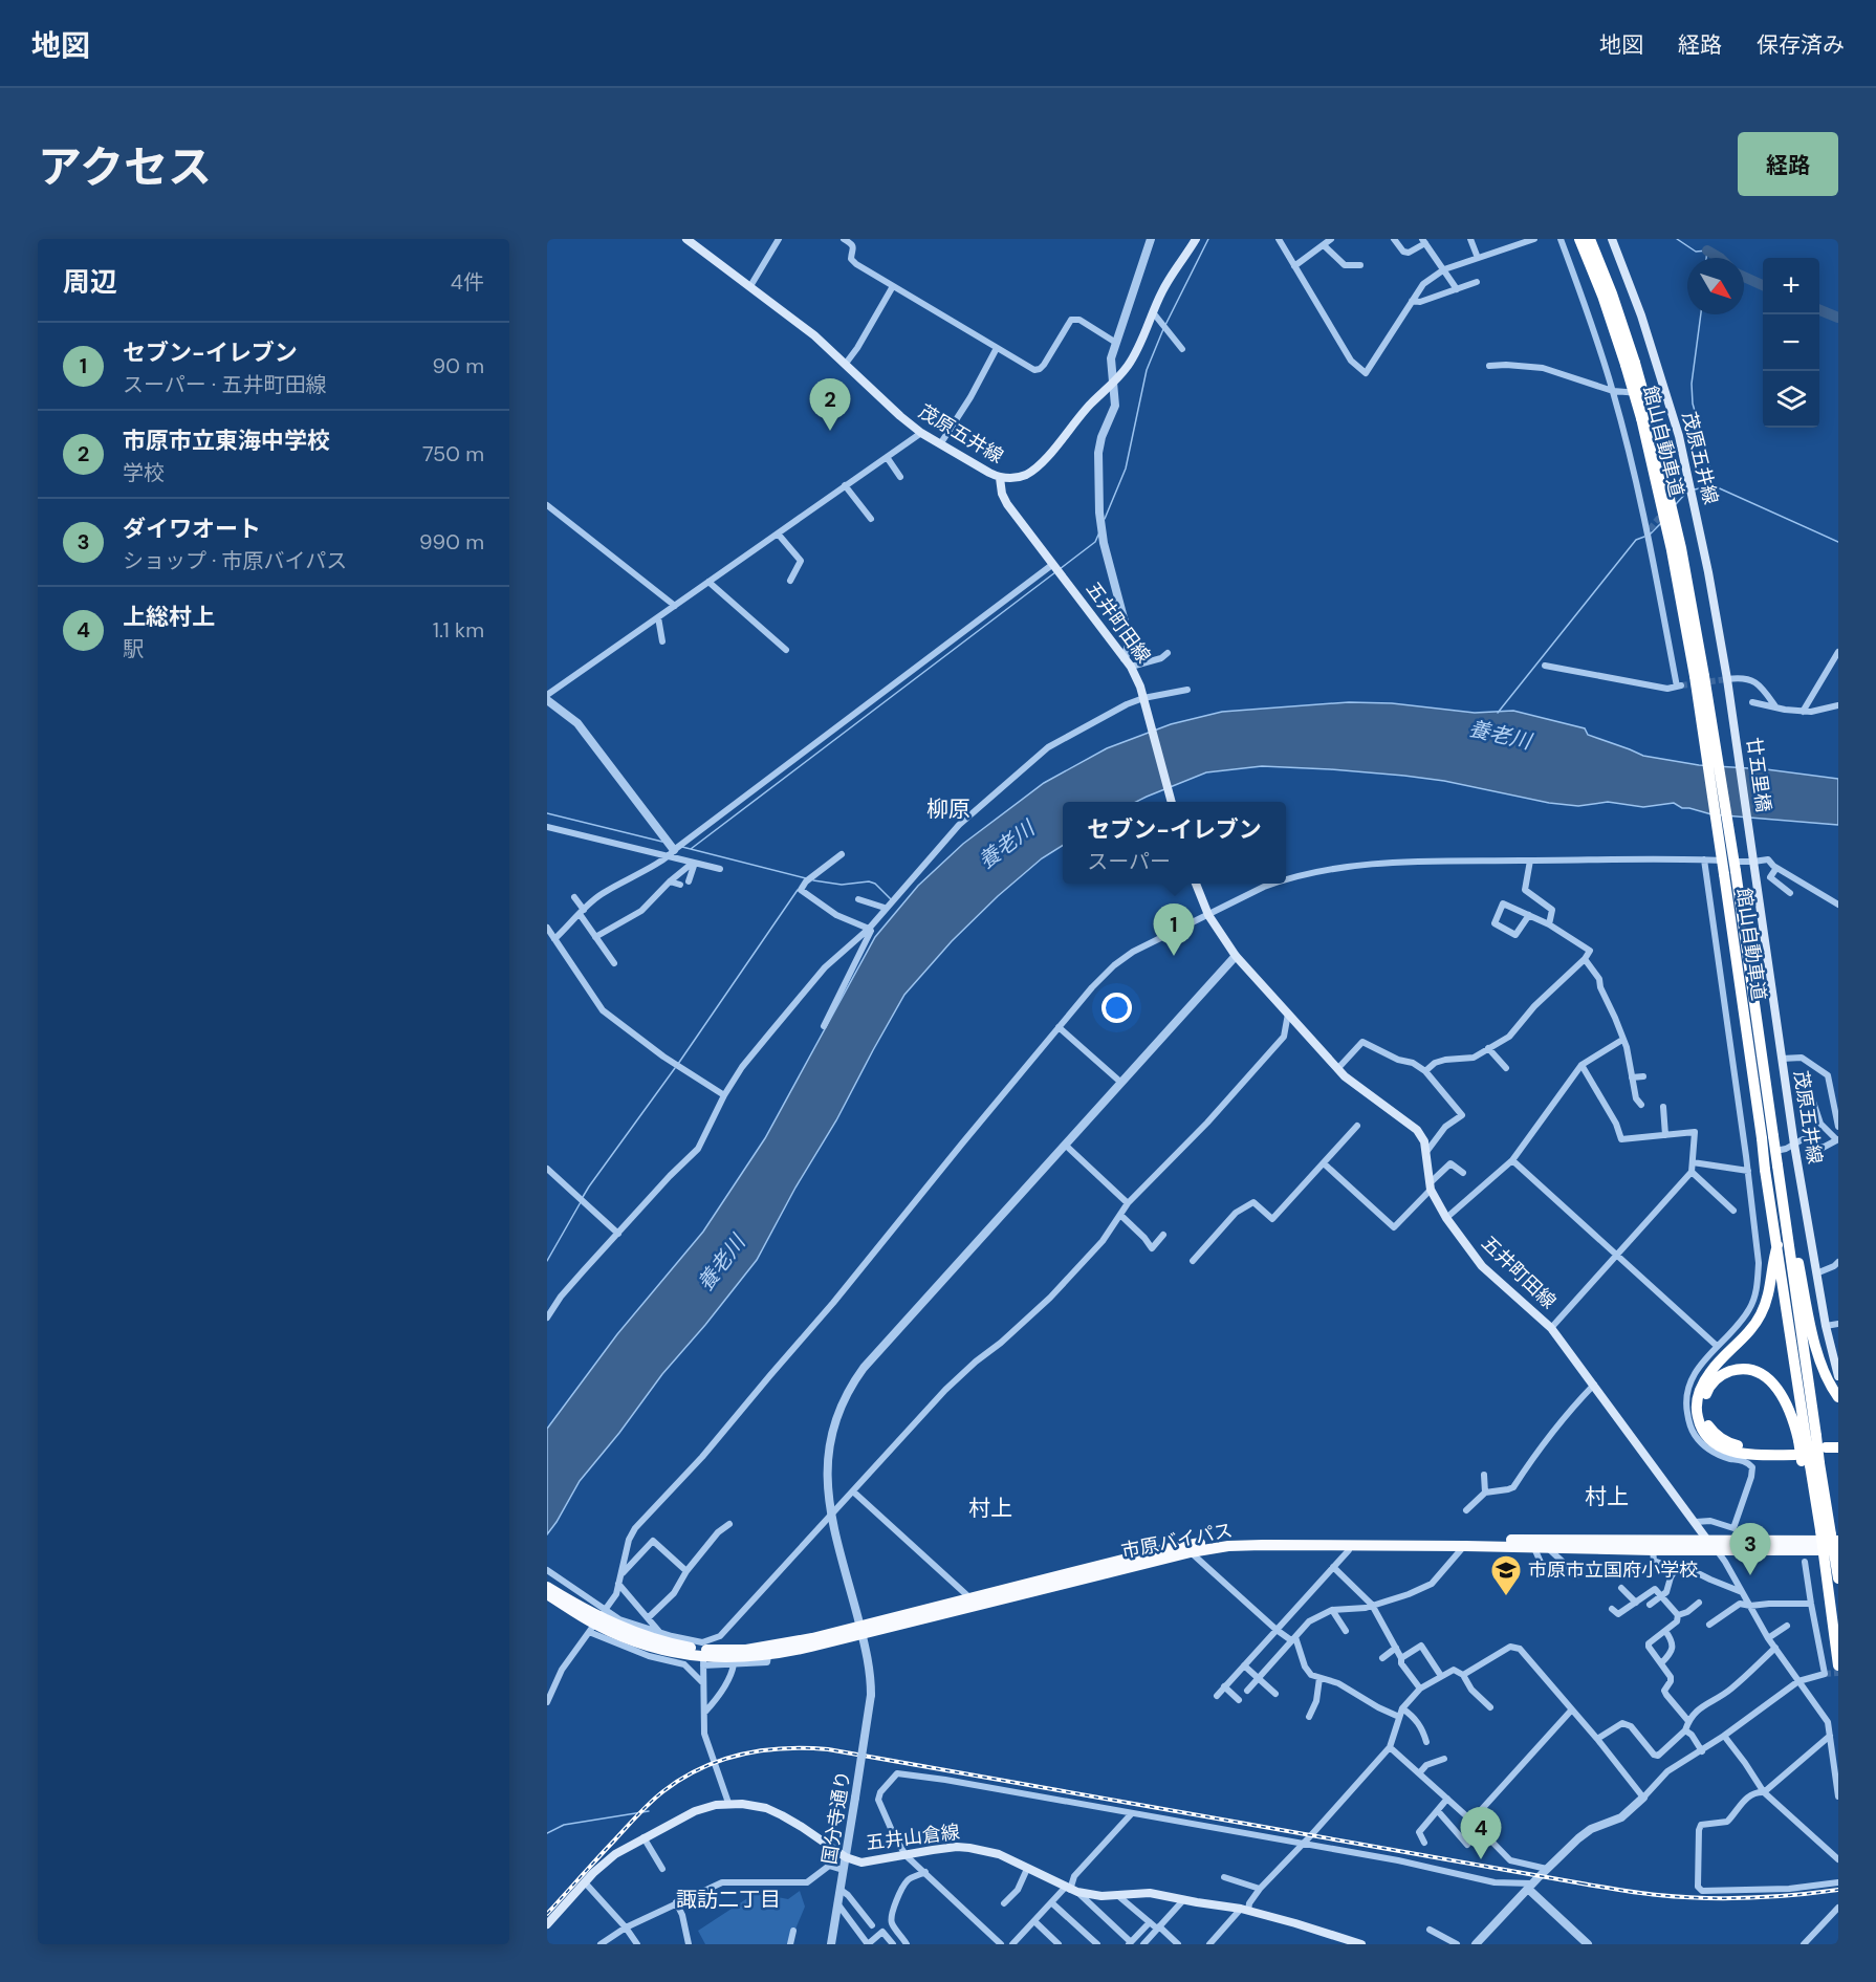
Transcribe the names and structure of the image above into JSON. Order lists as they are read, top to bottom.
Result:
{
  "streets": {
    "highway": ["館山自動車道", "市原バイパス"],
    "main road": [
      "茂原五井線",
      "五井町田線",
      "廿五里橋",
      "五井山倉線"
    ],
    "street": ["国分寺通り"]
  },
  "crossings": [
    ["茂原五井線", "五井町田線"],
    ["茂原五井線", "廿五里橋"],
    ["館山自動車道", "市原バイパス"],
    ["五井町田線", "市原バイパス"],
    ["五井町田線", "国分寺通り"],
    ["市原バイパス", "国分寺通り"],
    ["国分寺通り", "五井山倉線"]
  ],
  "districts": [
    "柳原",
    "村上",
    "村上",
    "諏訪二丁目"
  ],
  "water": ["養老川"],
  "places": {
    "school or university": ["市原市立国府小学校"]
  },
  "north": "bottom right",
  "page": {
    "header": "地図",
    "nav": ["地図", "経路", "保存済み"],
    "title": "アクセス",
    "buttons": "経路",
    "heading": ["周辺", "4件"],
    "map_buttons": ["+", "−"],
    "list": [
      {
        "mark": "1",
        "name": "セブン-イレブン",
        "note": "スーパー · 五井町田線",
        "value": "90 m"
      },
      {
        "mark": "2",
        "name": "市原市立東海中学校",
        "note": "学校",
        "value": "750 m"
      },
      {
        "mark": "3",
        "name": "ダイワオート",
        "note": "ショップ · 市原バイパス",
        "value": "990 m"
      },
      {
        "mark": "4",
        "name": "上総村上",
        "note": "駅",
        "value": "1.1 km"
      }
    ],
    "pins": [
      "2",
      "1",
      "3",
      "4"
    ],
    "popup": ["セブン-イレブン", "スーパー"]
  }
}
